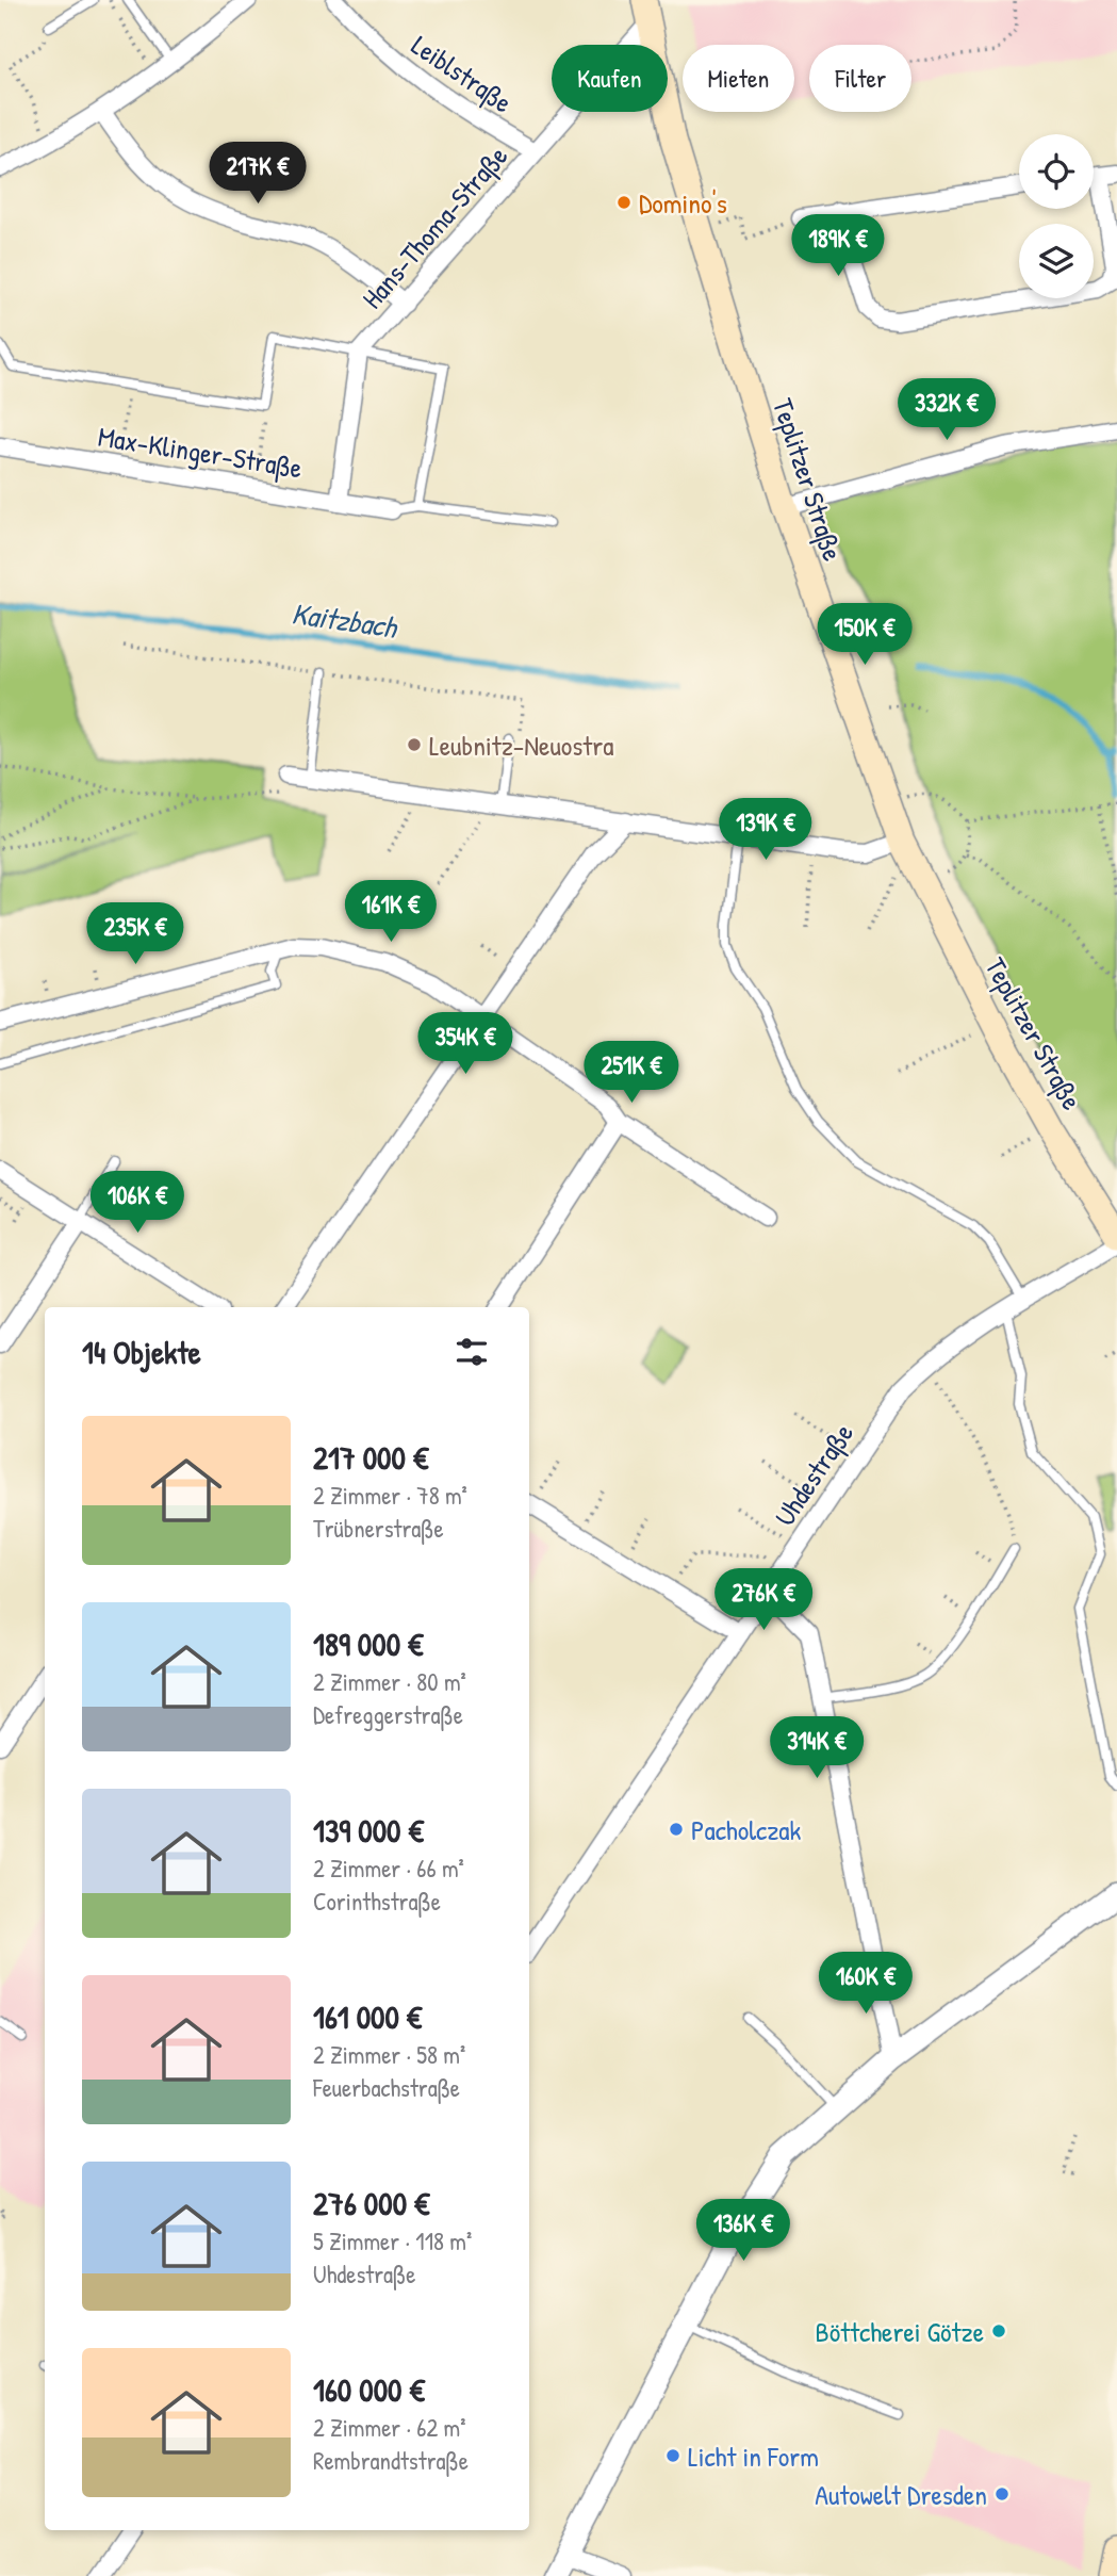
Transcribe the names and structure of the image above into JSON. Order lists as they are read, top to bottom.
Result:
{
  "streets": {
    "main road": ["Teplitzer Straße"],
    "street": [
      "Leiblstraße",
      "Hans-Thoma-Straße",
      "Max-Klinger-Straße",
      "Uhdestraße"
    ]
  },
  "crossings": [
    ["Leiblstraße", "Hans-Thoma-Straße"],
    ["Hans-Thoma-Straße", "Teplitzer Straße"]
  ],
  "water": ["Kaitzbach"],
  "places": [
    "Domino's",
    "Leubnitz-Neuostra",
    "Pacholczak",
    "Böttcherei Götze",
    "Licht in Form",
    "Autowelt Dresden"
  ],
  "page": {
    "chip": ["Kaufen", "Mieten", "Filter"],
    "price": [
      "217K €",
      "189K €",
      "332K €",
      "150K €",
      "139K €",
      "161K €",
      "235K €",
      "354K €",
      "251K €",
      "106K €",
      "276K €",
      "314K €",
      "160K €",
      "136K €"
    ],
    "heading": "14 Objekte",
    "list": [
      {
        "name": "217 000 €",
        "note": "2 Zimmer · 78 m² · Trübnerstraße"
      },
      {
        "name": "189 000 €",
        "note": "2 Zimmer · 80 m² · Defreggerstraße"
      },
      {
        "name": "139 000 €",
        "note": "2 Zimmer · 66 m² · Corinthstraße"
      },
      {
        "name": "161 000 €",
        "note": "2 Zimmer · 58 m² · Feuerbachstraße"
      },
      {
        "name": "276 000 €",
        "note": "5 Zimmer · 118 m² · Uhdestraße"
      },
      {
        "name": "160 000 €",
        "note": "2 Zimmer · 62 m² · Rembrandtstraße"
      }
    ]
  }
}
